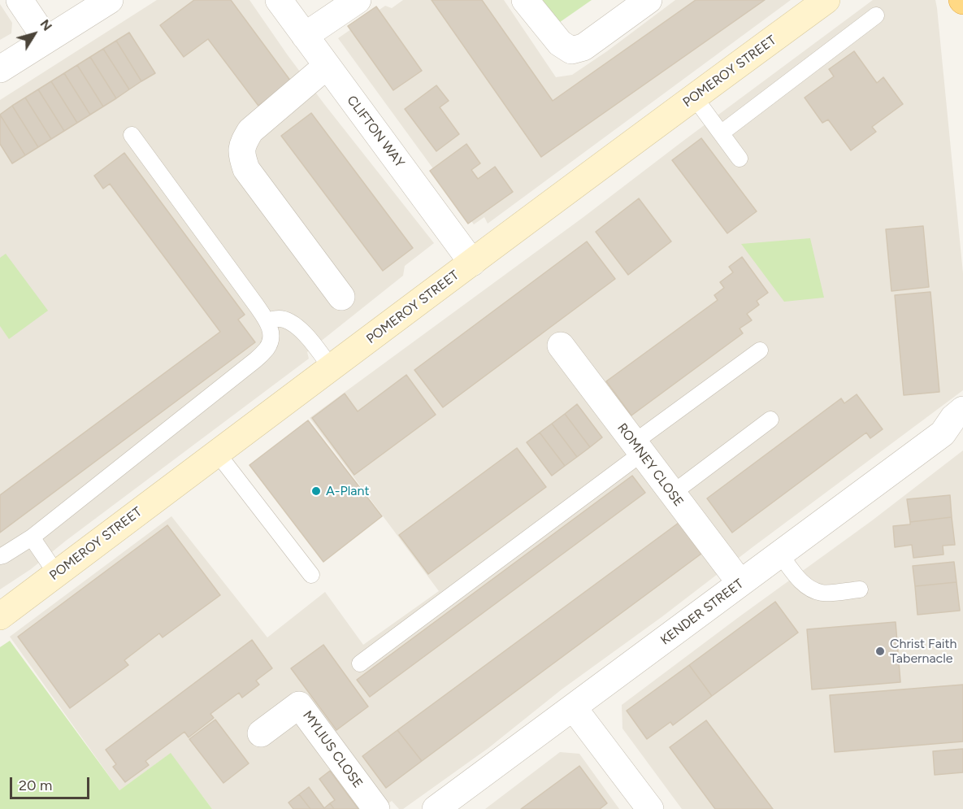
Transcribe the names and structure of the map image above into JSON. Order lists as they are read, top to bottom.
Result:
{
  "streets": {
    "main road": ["POMEROY STREET"],
    "street": [
      "CLIFTON WAY",
      "ROMNEY CLOSE",
      "KENDER STREET",
      "MYLIUS CLOSE"
    ]
  },
  "crossings": [
    ["POMEROY STREET", "CLIFTON WAY"],
    ["ROMNEY CLOSE", "KENDER STREET"]
  ],
  "places": ["A-Plant", "Christ Faith Tabernacle"],
  "scale_bar": "20 m",
  "north": "top right"
}
